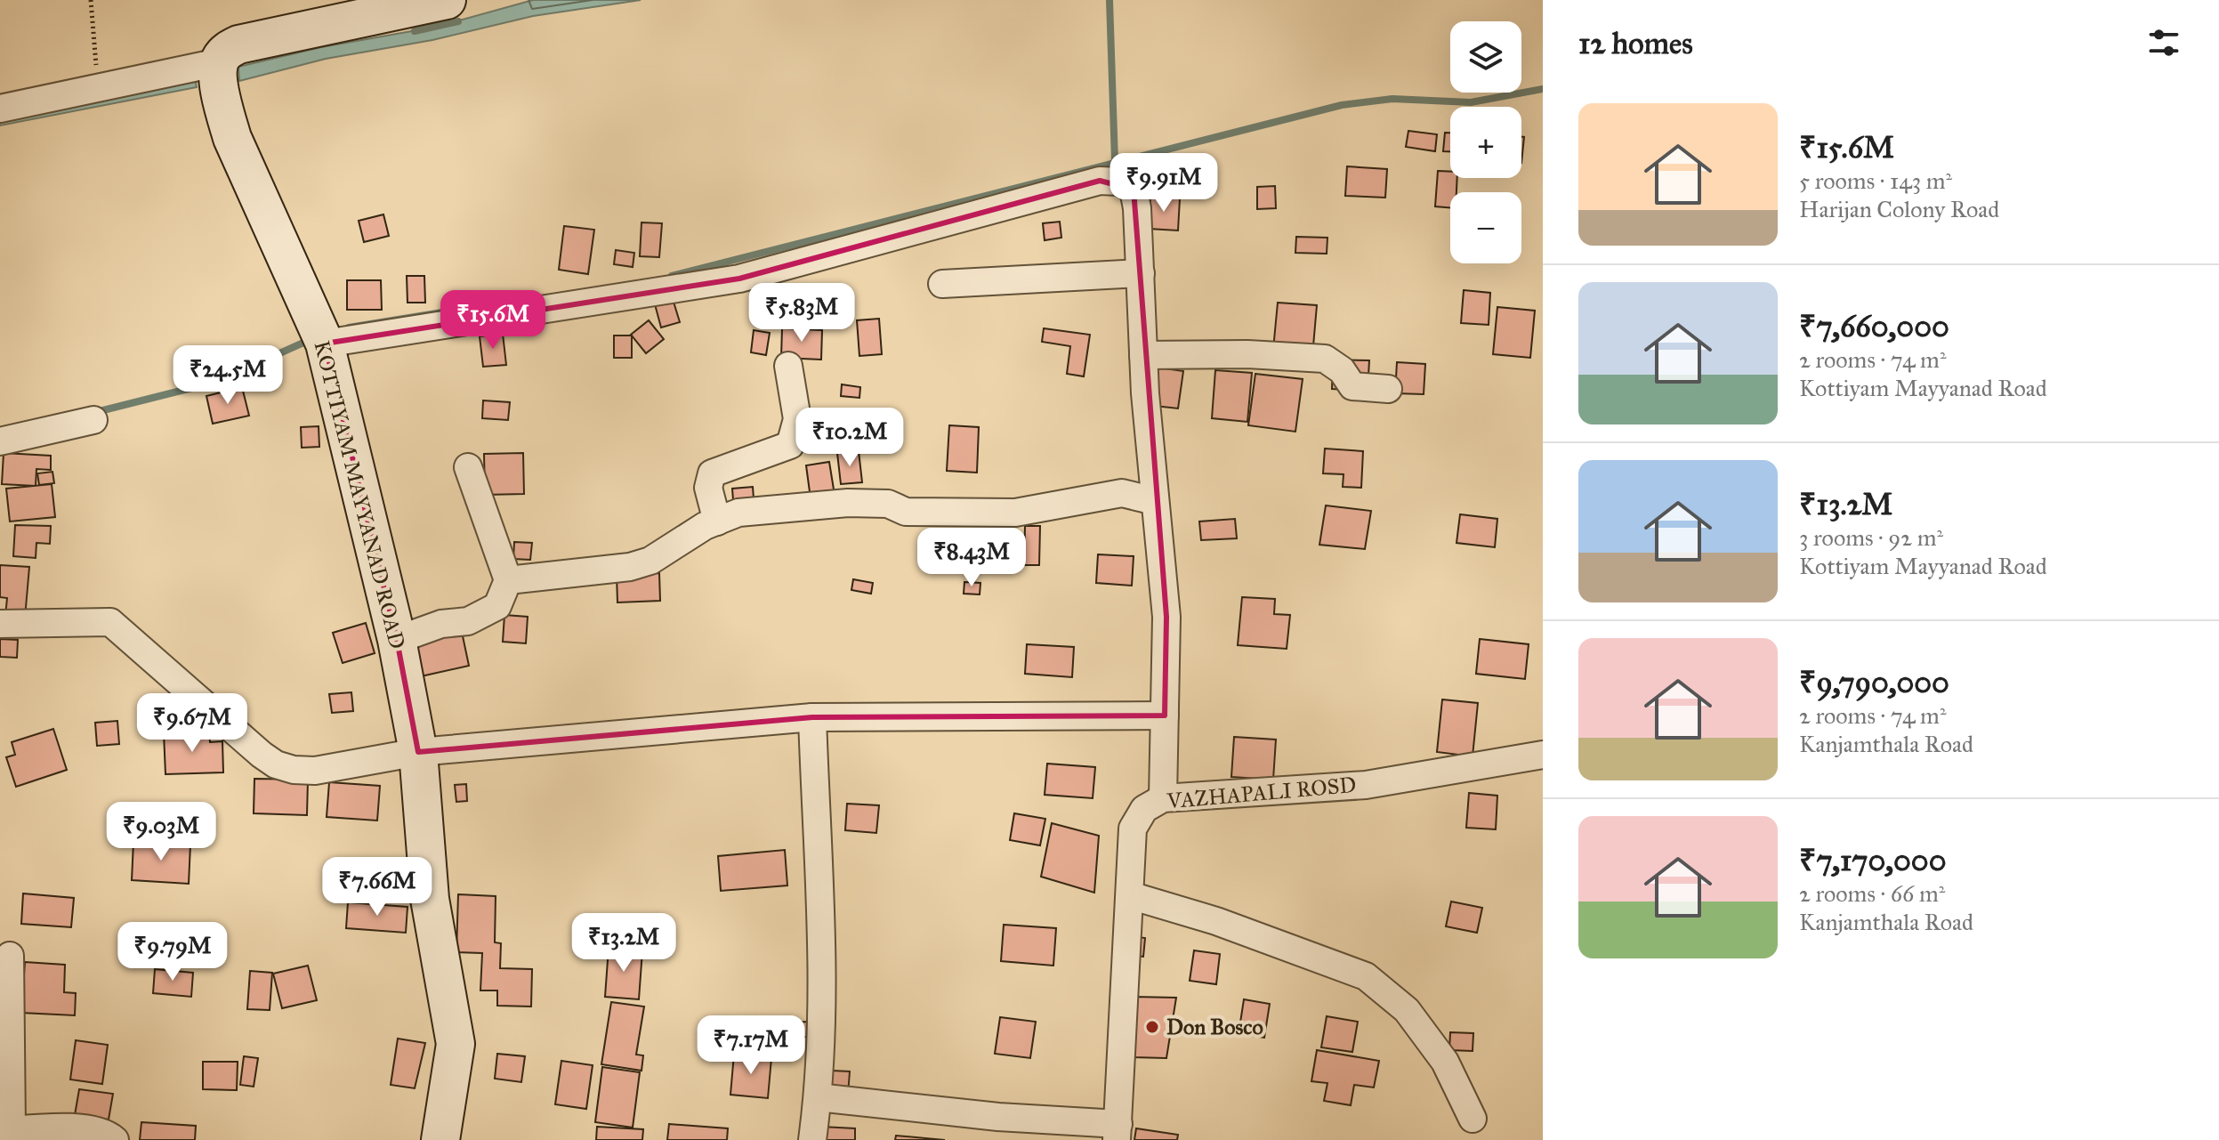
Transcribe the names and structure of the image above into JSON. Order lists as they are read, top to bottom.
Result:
{
  "streets": {
    "street": ["KOTTIYAM MAYYANAD ROAD", "VAZHAPALI ROSD"]
  },
  "places": ["Don Bosco"],
  "page": {
    "heading": "12 homes",
    "map_buttons": ["+", "−"],
    "list": [
      {
        "name": "₹15.6M",
        "note": "5 rooms · 143 m² · Harijan Colony Road"
      },
      {
        "name": "₹7,660,000",
        "note": "2 rooms · 74 m² · Kottiyam Mayyanad Road"
      },
      {
        "name": "₹13.2M",
        "note": "3 rooms · 92 m² · Kottiyam Mayyanad Road"
      },
      {
        "name": "₹9,790,000",
        "note": "2 rooms · 74 m² · Kanjamthala Road"
      },
      {
        "name": "₹7,170,000",
        "note": "2 rooms · 66 m² · Kanjamthala Road"
      }
    ],
    "price": [
      "₹9.91M",
      "₹5.83M",
      "₹15.6M",
      "₹24.5M",
      "₹10.2M",
      "₹8.43M",
      "₹9.67M",
      "₹9.03M",
      "₹7.66M",
      "₹13.2M",
      "₹9.79M",
      "₹7.17M"
    ]
  }
}
